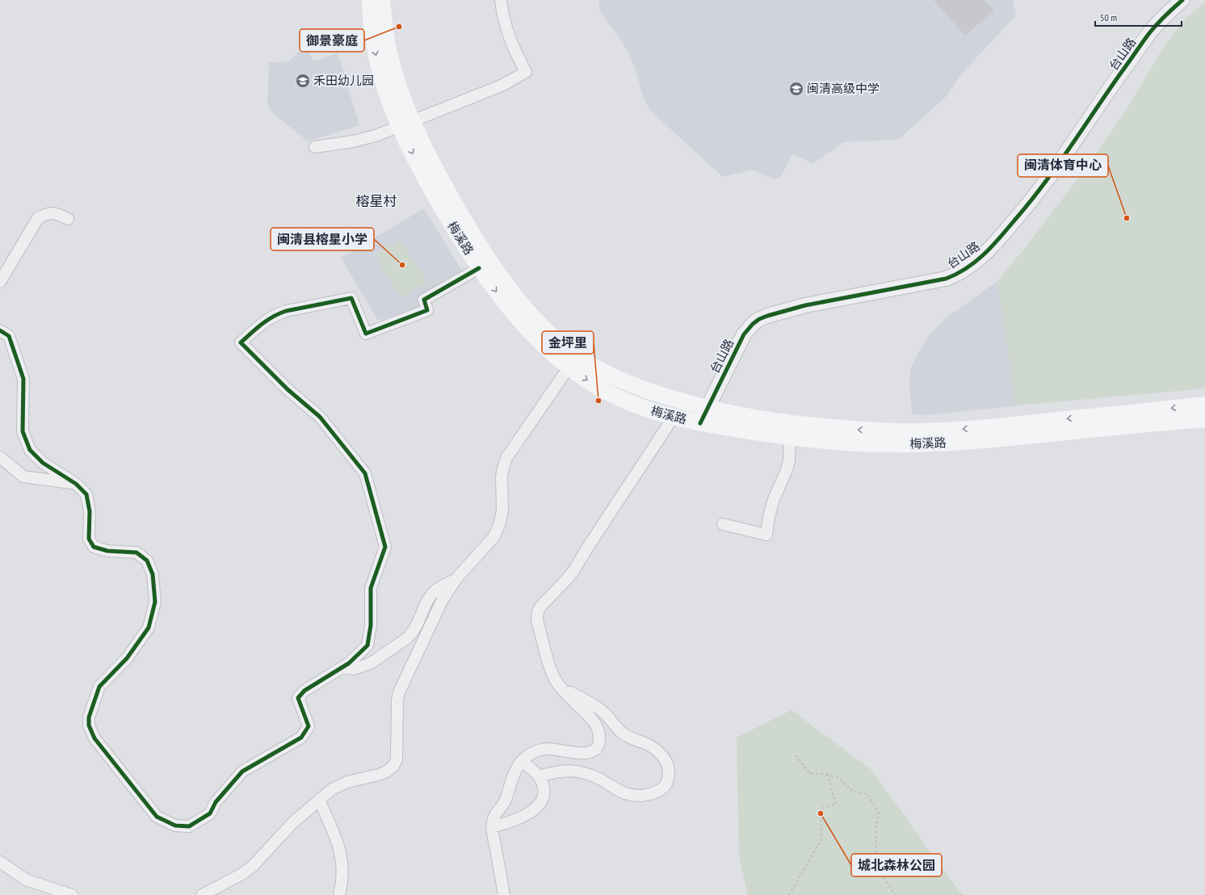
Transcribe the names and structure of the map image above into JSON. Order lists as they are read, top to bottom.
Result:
{
  "streets": {
    "main road": ["梅溪路"],
    "street": ["台山路"]
  },
  "crossings": [
    ["台山路", "梅溪路"]
  ],
  "districts": ["榕星村"],
  "places": {
    "other": [
      "御景豪庭",
      "闽清体育中心",
      "闽清县榕星小学",
      "金坪里",
      "城北森林公园"
    ],
    "school or university": ["禾田幼儿园", "闽清高级中学"]
  },
  "scale_bar": "50 m"
}
